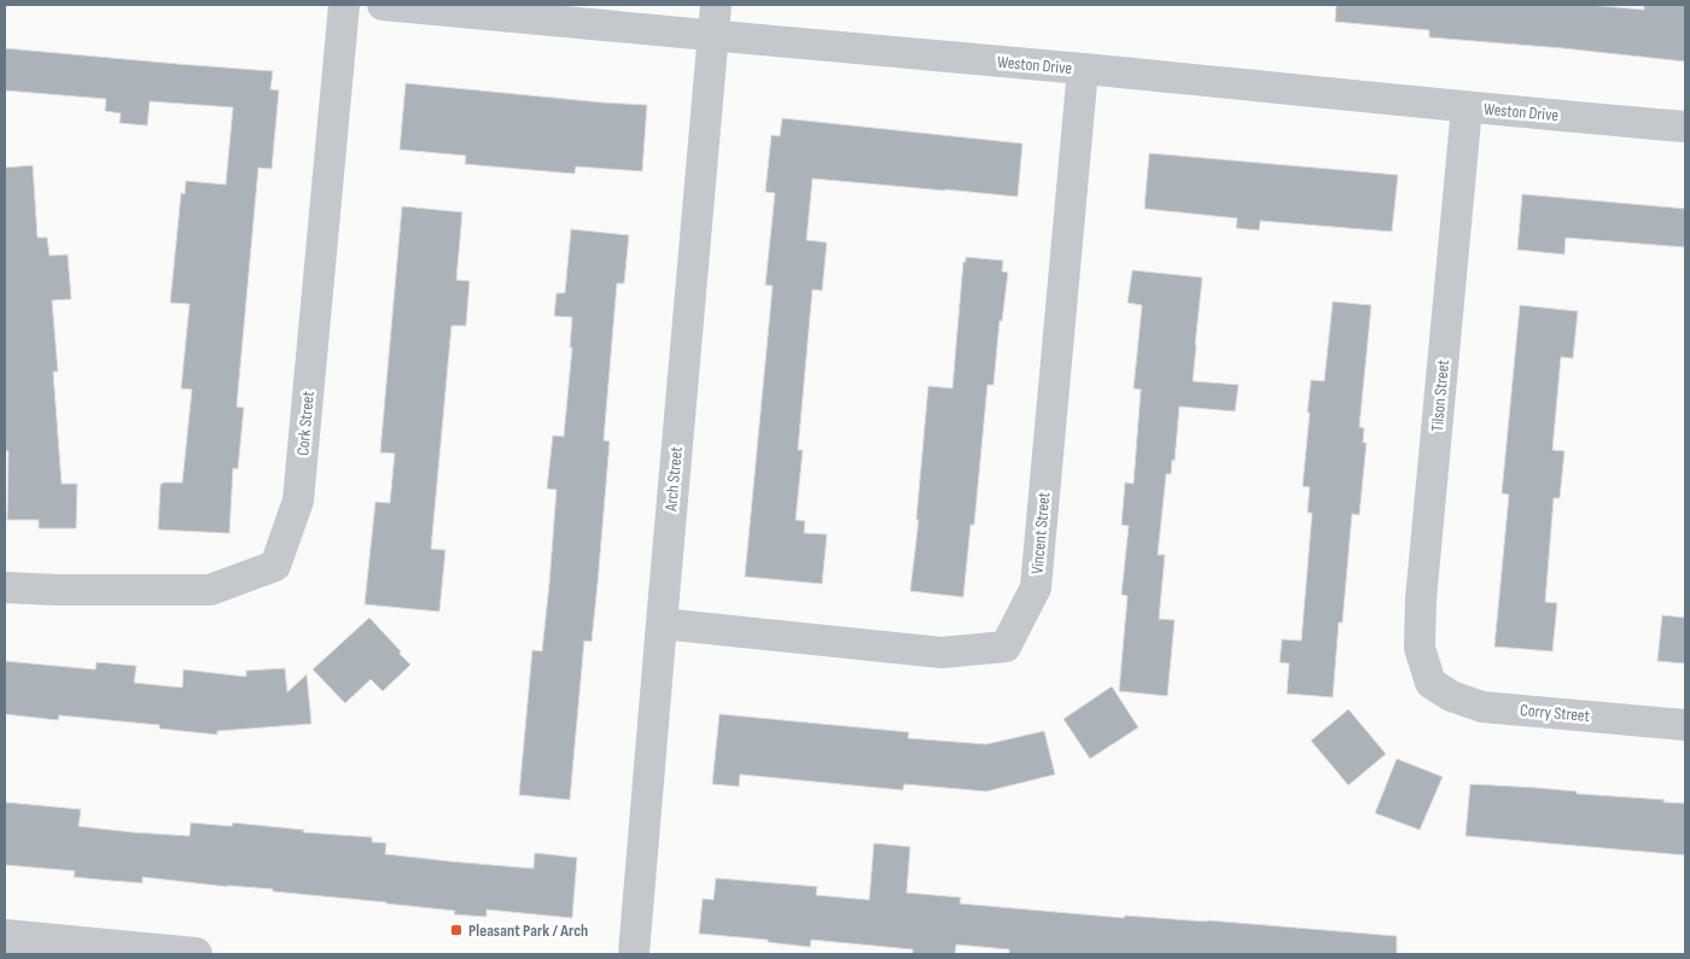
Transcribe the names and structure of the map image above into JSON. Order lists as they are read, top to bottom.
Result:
{
  "streets": {
    "street": [
      "Weston Drive",
      "Tilson Street",
      "Cork Street",
      "Arch Street",
      "Vincent Street",
      "Corry Street"
    ]
  },
  "crossings": [
    ["Weston Drive", "Tilson Street"],
    ["Weston Drive", "Arch Street"],
    ["Weston Drive", "Vincent Street"],
    ["Tilson Street", "Corry Street"],
    ["Arch Street", "Vincent Street"]
  ],
  "places": {
    "transit": ["Pleasant Park / Arch"]
  }
}
